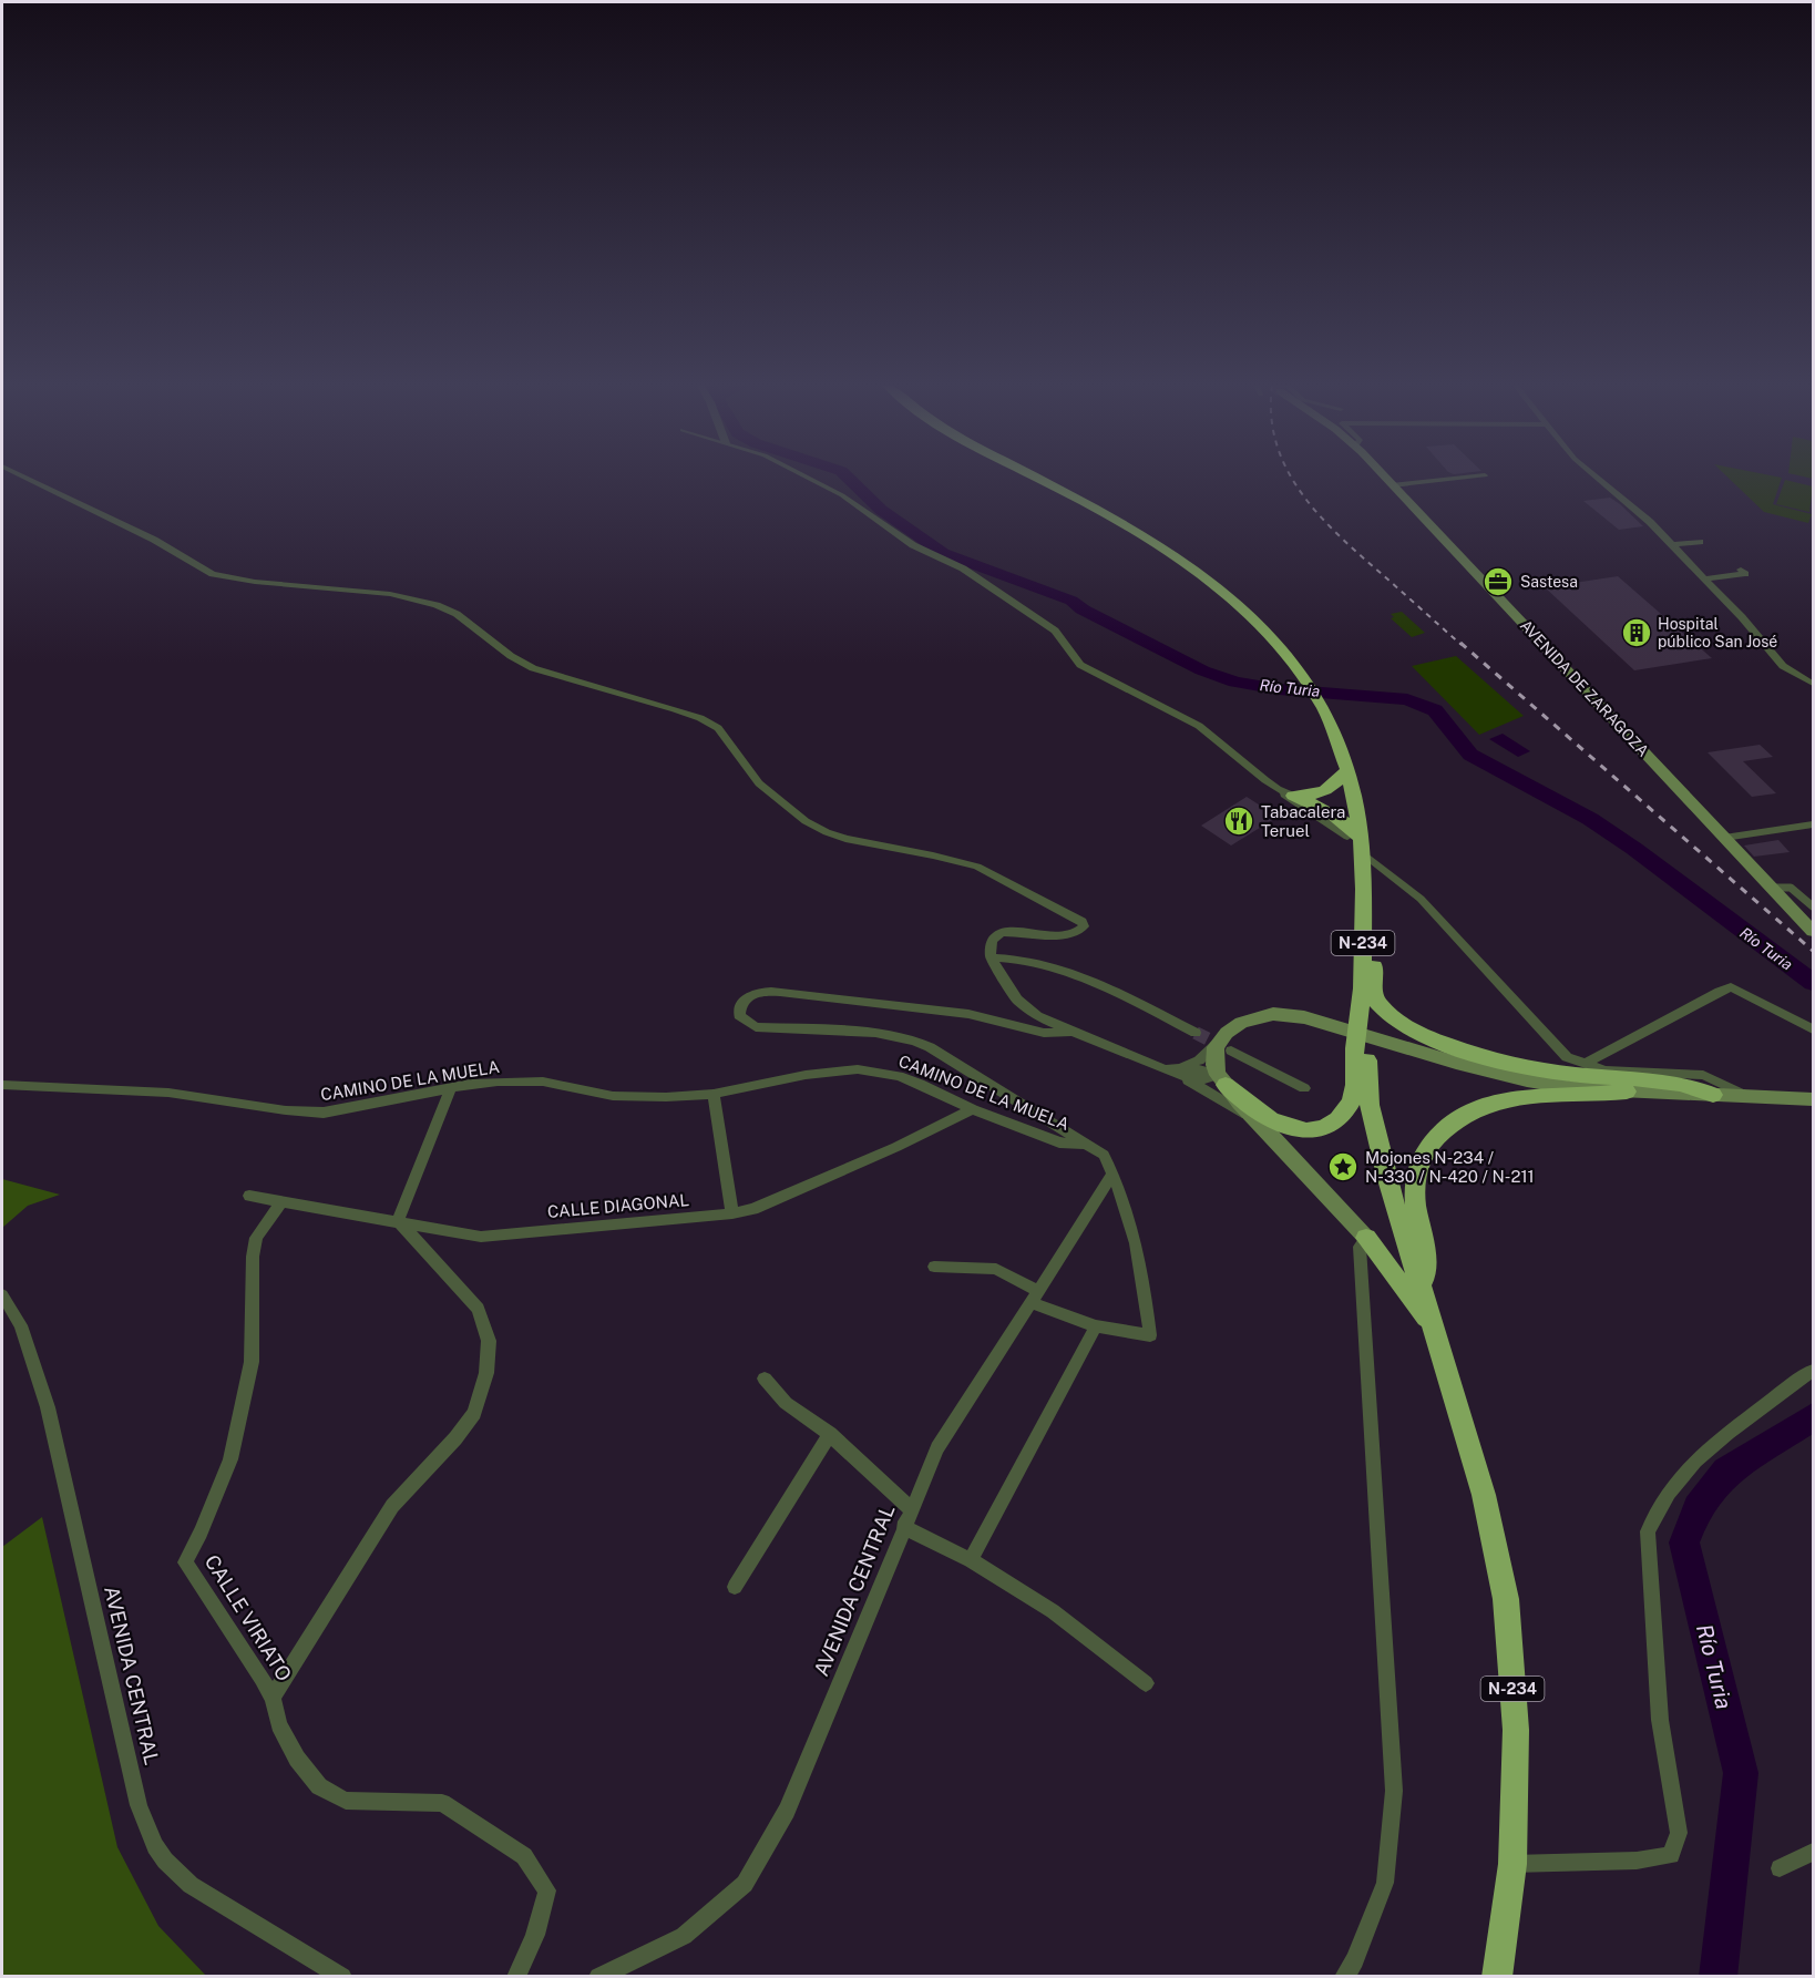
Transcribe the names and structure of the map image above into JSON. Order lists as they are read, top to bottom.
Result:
{
  "streets": {
    "highway": ["N-234"],
    "main road": ["AVENIDA DE ZARAGOZA"],
    "street": [
      "CAMINO DE LA MUELA",
      "CALLE DIAGONAL",
      "AVENIDA CENTRAL",
      "CALLE VIRIATO"
    ]
  },
  "crossings": [
    ["CAMINO DE LA MUELA", "CALLE DIAGONAL"],
    ["CALLE DIAGONAL", "CALLE VIRIATO"]
  ],
  "water": ["Río Turia"],
  "places": {
    "office": ["Sastesa"],
    "building": ["Hospital público San José"],
    "restaurant": ["Tabacalera Teruel"],
    "place": ["Mojones N-234 / N-330 / N-420 / N-211"]
  }
}
